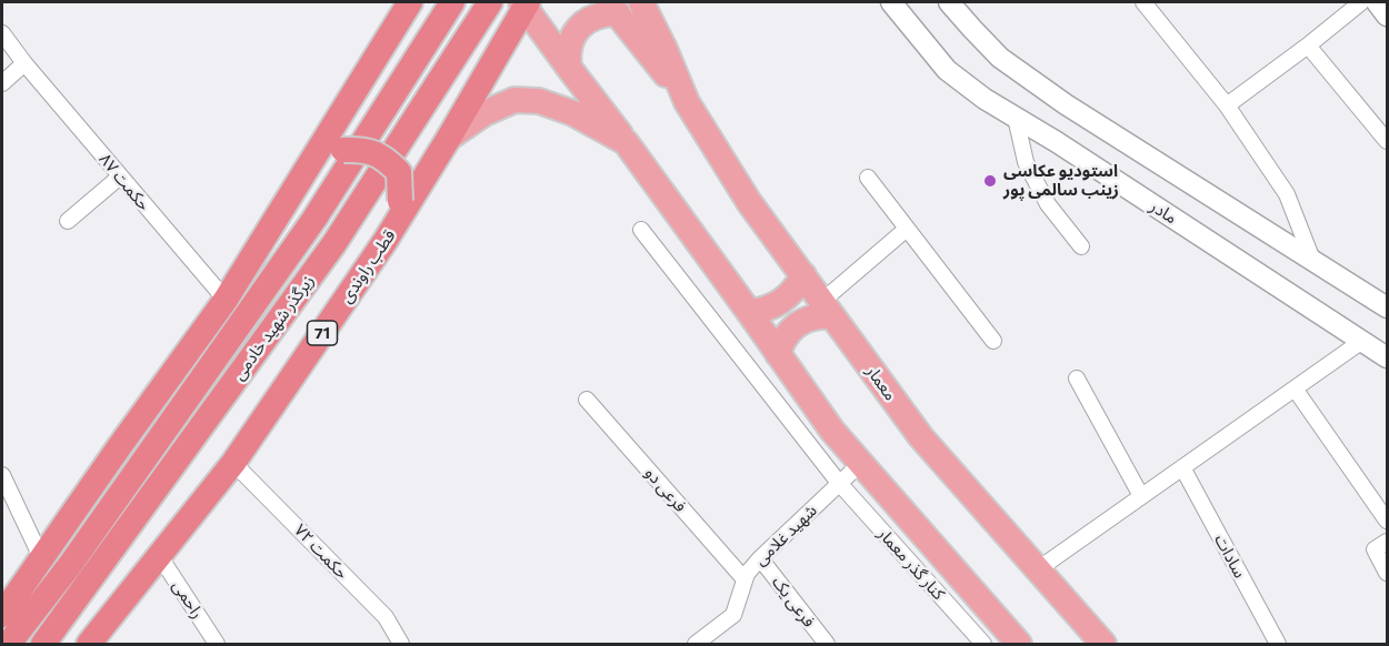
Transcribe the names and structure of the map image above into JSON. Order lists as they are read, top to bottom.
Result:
{
  "streets": {
    "highway": ["قطب راوندی", "زیرگذر شهید خادمی", "71"],
    "main road": ["معمار"],
    "street": [
      "حکمت ۸۷",
      "مادر",
      "فرعی دو",
      "شهید غلامی",
      "حکمت ۷۲",
      "سادات",
      "کنار گذر معمار",
      "راحمی",
      "فرعی یک"
    ]
  },
  "crossings": [
    ["قطب راوندی", "حکمت ۷۲"],
    ["قطب راوندی", "راحمی"],
    ["فرعی دو", "شهید غلامی"],
    ["شهید غلامی", "کنار گذر معمار"],
    ["شهید غلامی", "فرعی یک"]
  ],
  "places": ["استودیو عکاسی زینب سالمی پور"]
}
